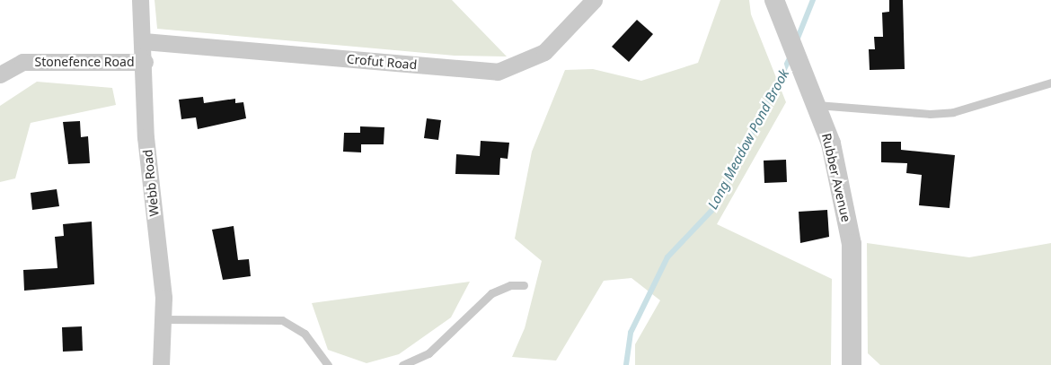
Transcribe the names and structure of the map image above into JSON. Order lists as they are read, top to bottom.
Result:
{
  "streets": {
    "street": [
      "Stonefence Road",
      "Crofut Road",
      "Rubber Avenue",
      "Webb Road"
    ]
  },
  "crossings": [
    ["Stonefence Road", "Webb Road"],
    ["Crofut Road", "Webb Road"]
  ],
  "water": ["Long Meadow Pond Brook"]
}
